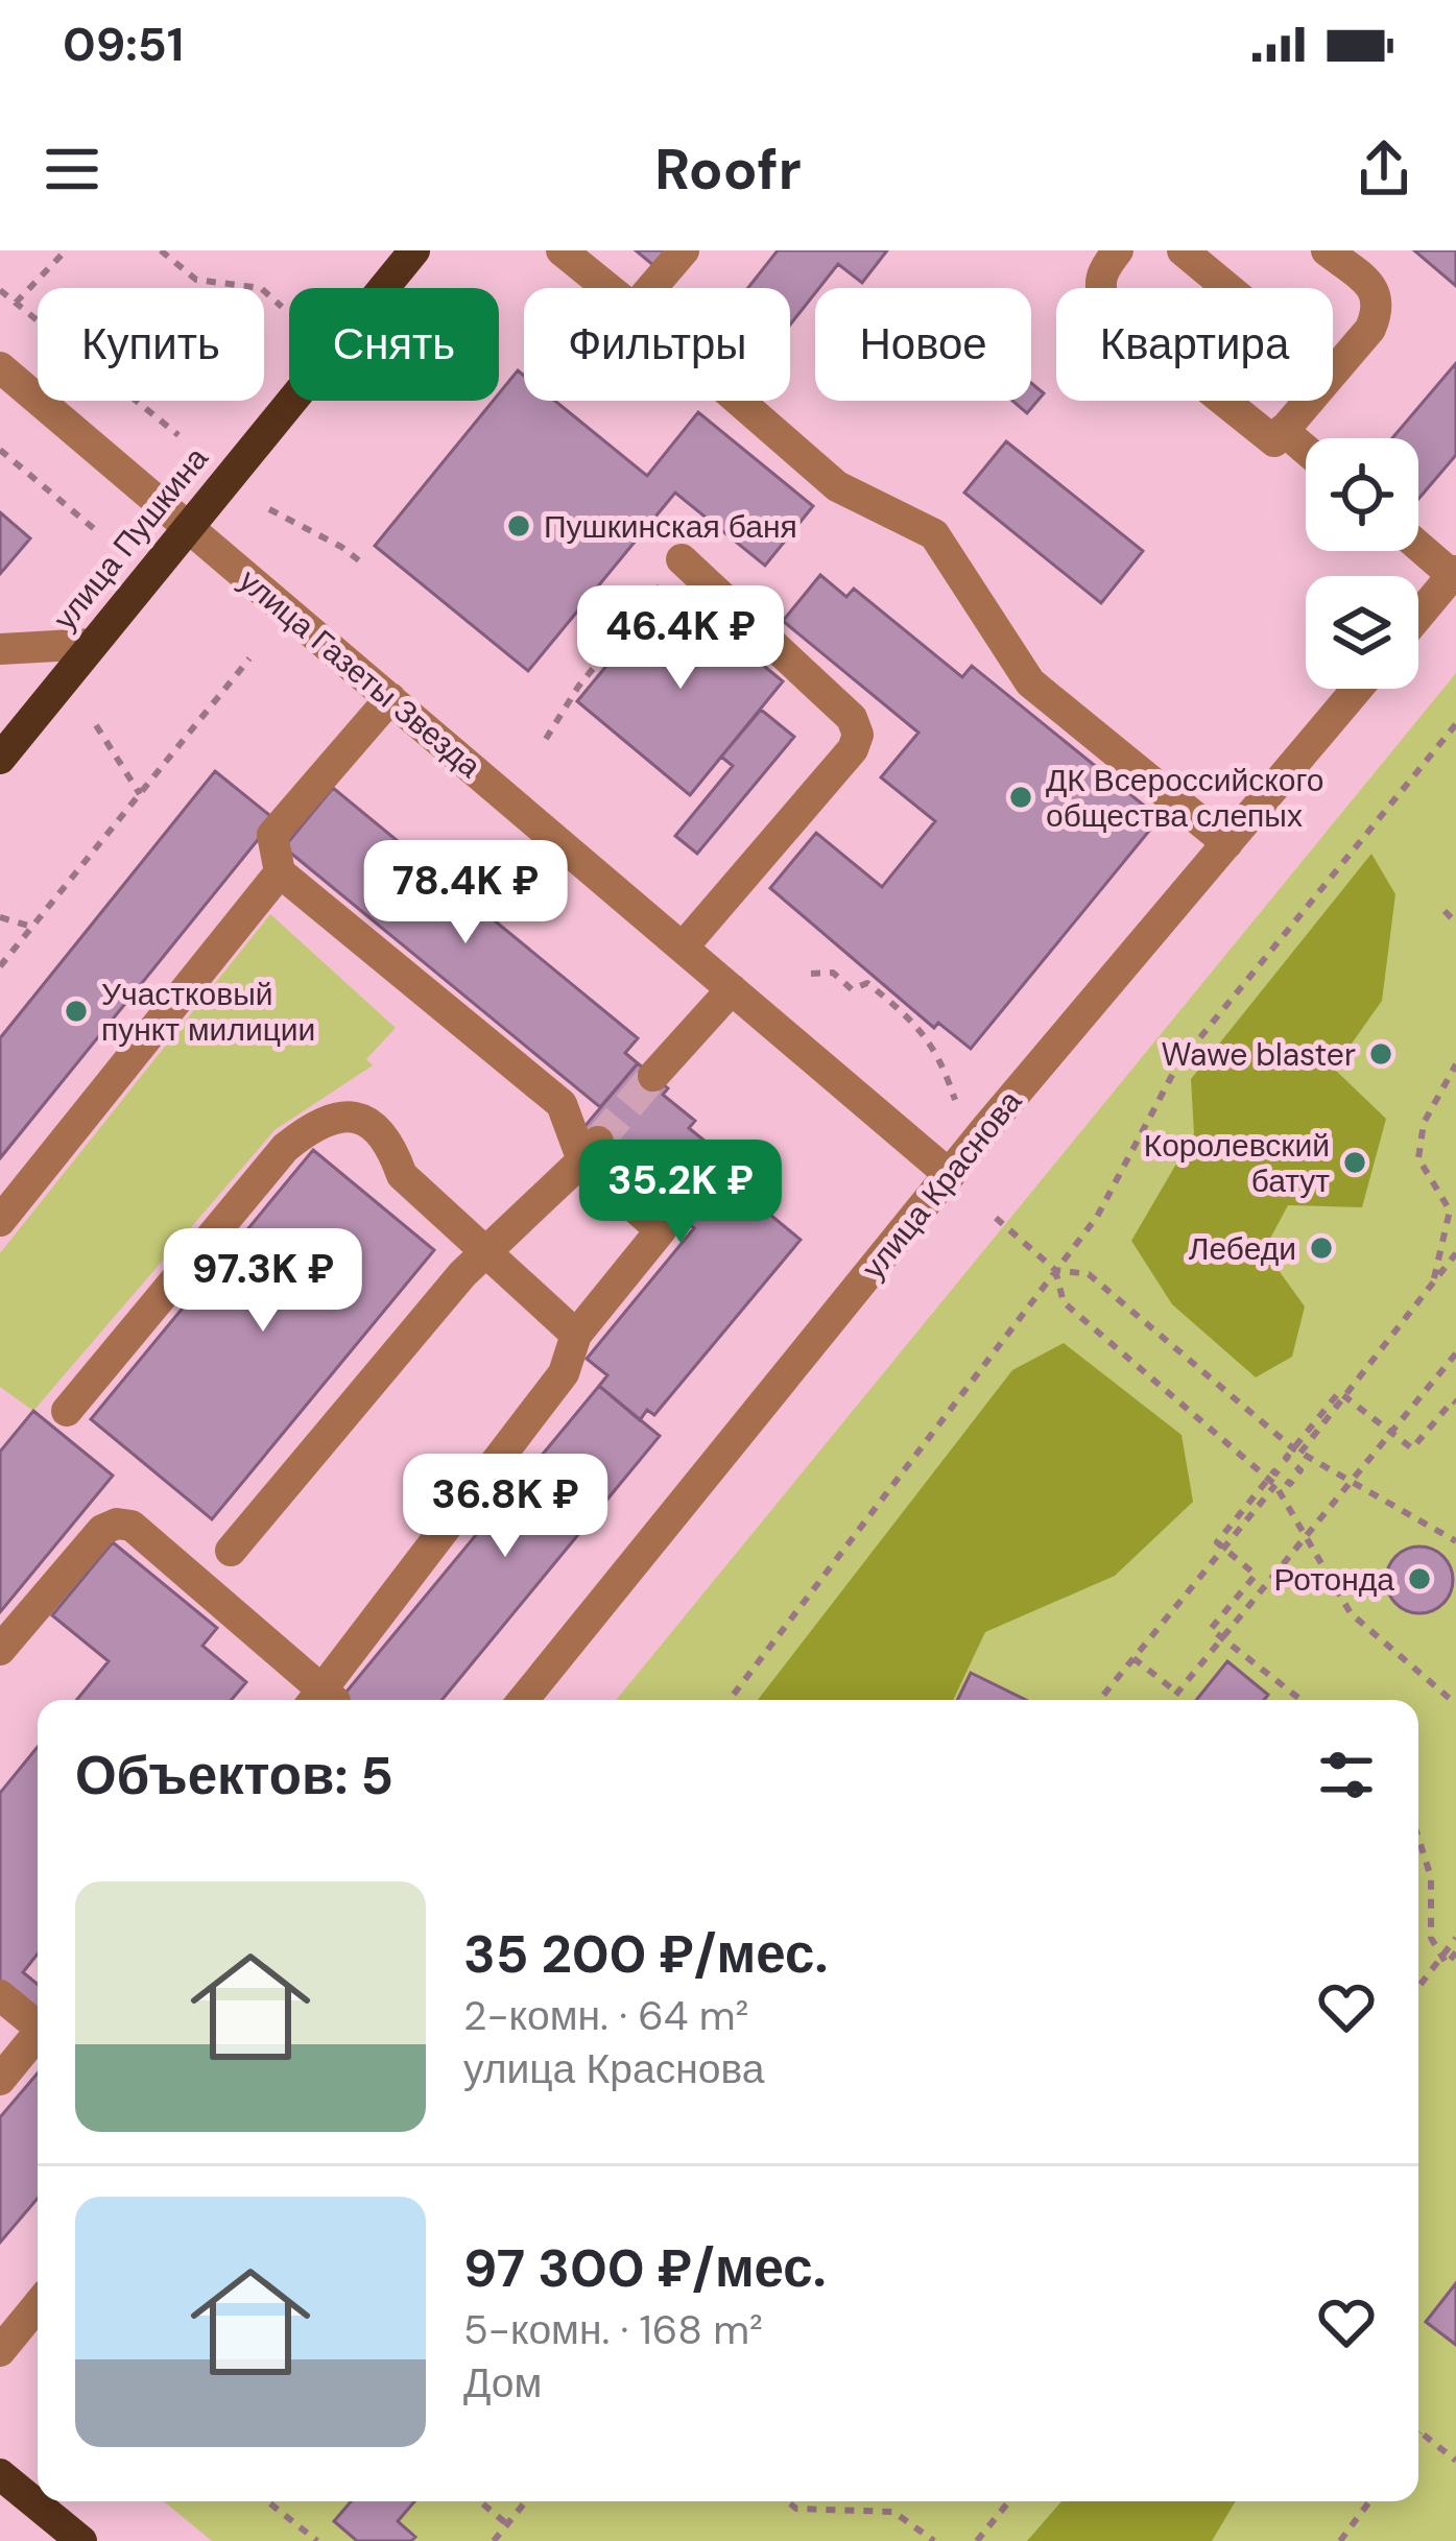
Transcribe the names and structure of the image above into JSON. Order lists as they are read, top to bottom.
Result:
{
  "streets": {
    "main road": ["улица Пушкина"],
    "street": ["улица Газеты Звезда", "улица Краснова"]
  },
  "crossings": [
    ["улица Пушкина", "улица Газеты Звезда"],
    ["улица Газеты Звезда", "улица Краснова"]
  ],
  "places": [
    "Пушкинская баня",
    "ДК Всероссийского общества слепых",
    "Участковый пункт милиции",
    "Wawe blaster",
    "Королевский батут",
    "Лебеди",
    "Ротонда"
  ],
  "page": {
    "status": "09:51",
    "header": "Roofr",
    "chip": [
      "Купить",
      "Снять",
      "Фильтры",
      "Новое",
      "Квартира"
    ],
    "price": [
      "46.4K ₽",
      "78.4K ₽",
      "35.2K ₽",
      "97.3K ₽",
      "36.8K ₽"
    ],
    "heading": "Объектов: 5",
    "list": [
      {
        "name": "35 200 ₽/мес.",
        "note": "2-комн. · 64 m² · улица Краснова"
      },
      {
        "name": "97 300 ₽/мес.",
        "note": "5-комн. · 168 m² · Дом"
      }
    ]
  }
}
